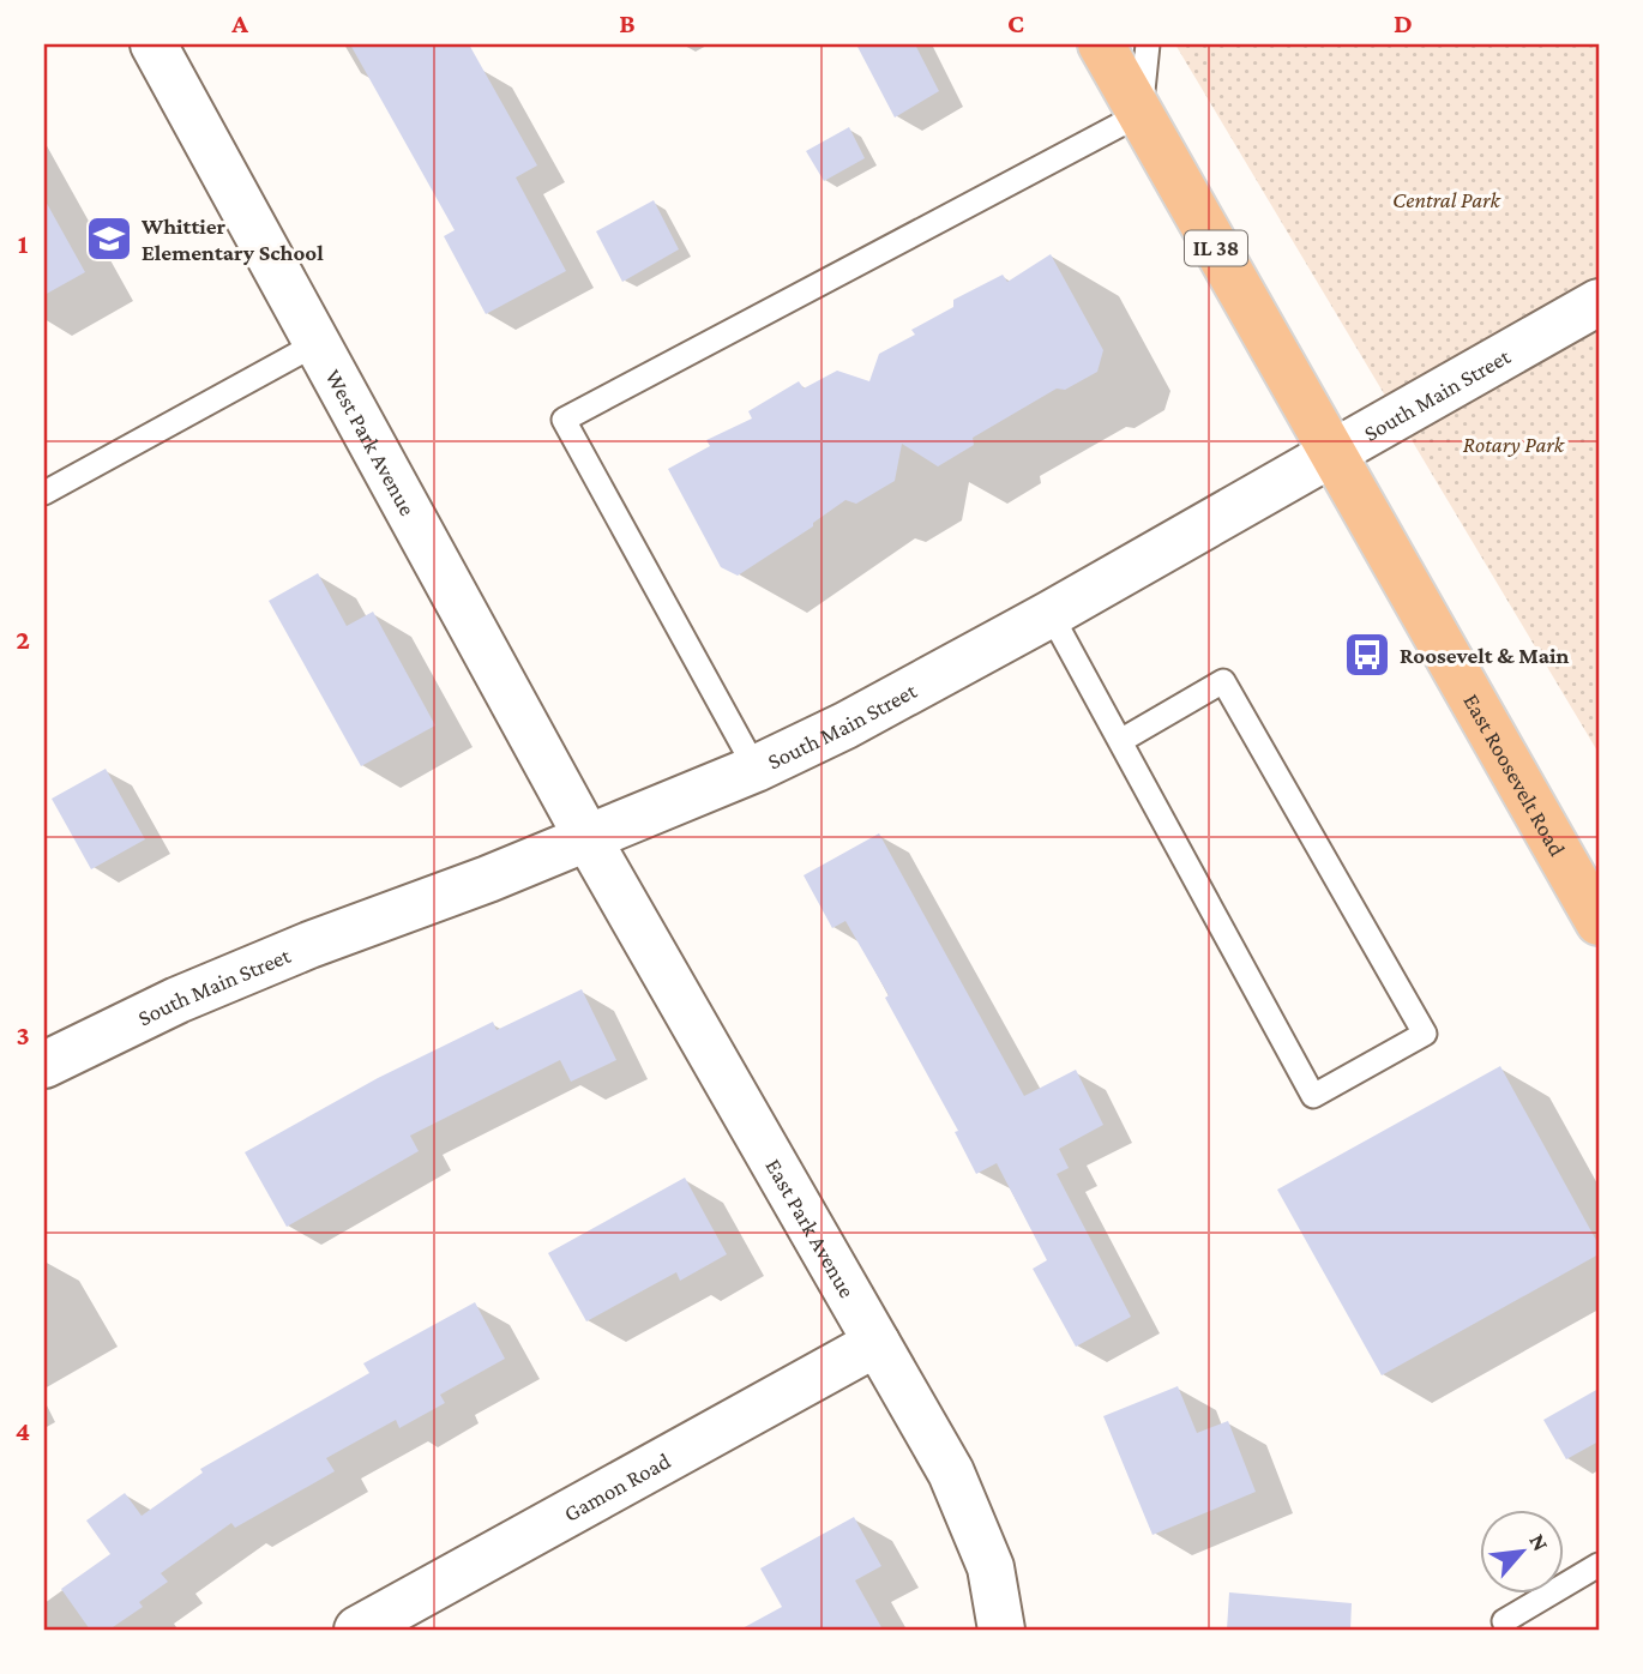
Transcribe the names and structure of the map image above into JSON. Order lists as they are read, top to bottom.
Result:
{
  "streets": {
    "main road": ["IL 38", "East Roosevelt Road"],
    "street": [
      "South Main Street",
      "West Park Avenue",
      "East Park Avenue",
      "Gamon Road"
    ]
  },
  "crossings": [
    ["IL 38", "South Main Street"],
    ["IL 38", "East Roosevelt Road"],
    ["South Main Street", "West Park Avenue"],
    ["South Main Street", "East Roosevelt Road"],
    ["South Main Street", "East Park Avenue"],
    ["West Park Avenue", "East Park Avenue"],
    ["East Park Avenue", "Gamon Road"]
  ],
  "parks": ["Central Park", "Rotary Park"],
  "places": {
    "school or university": ["Whittier Elementary School"],
    "bus stop": ["Roosevelt & Main"]
  },
  "north": "top right",
  "grid": {
    "columns": [
      "A",
      "B",
      "C",
      "D"
    ],
    "rows": [
      "1",
      "2",
      "3",
      "4"
    ]
  }
}
